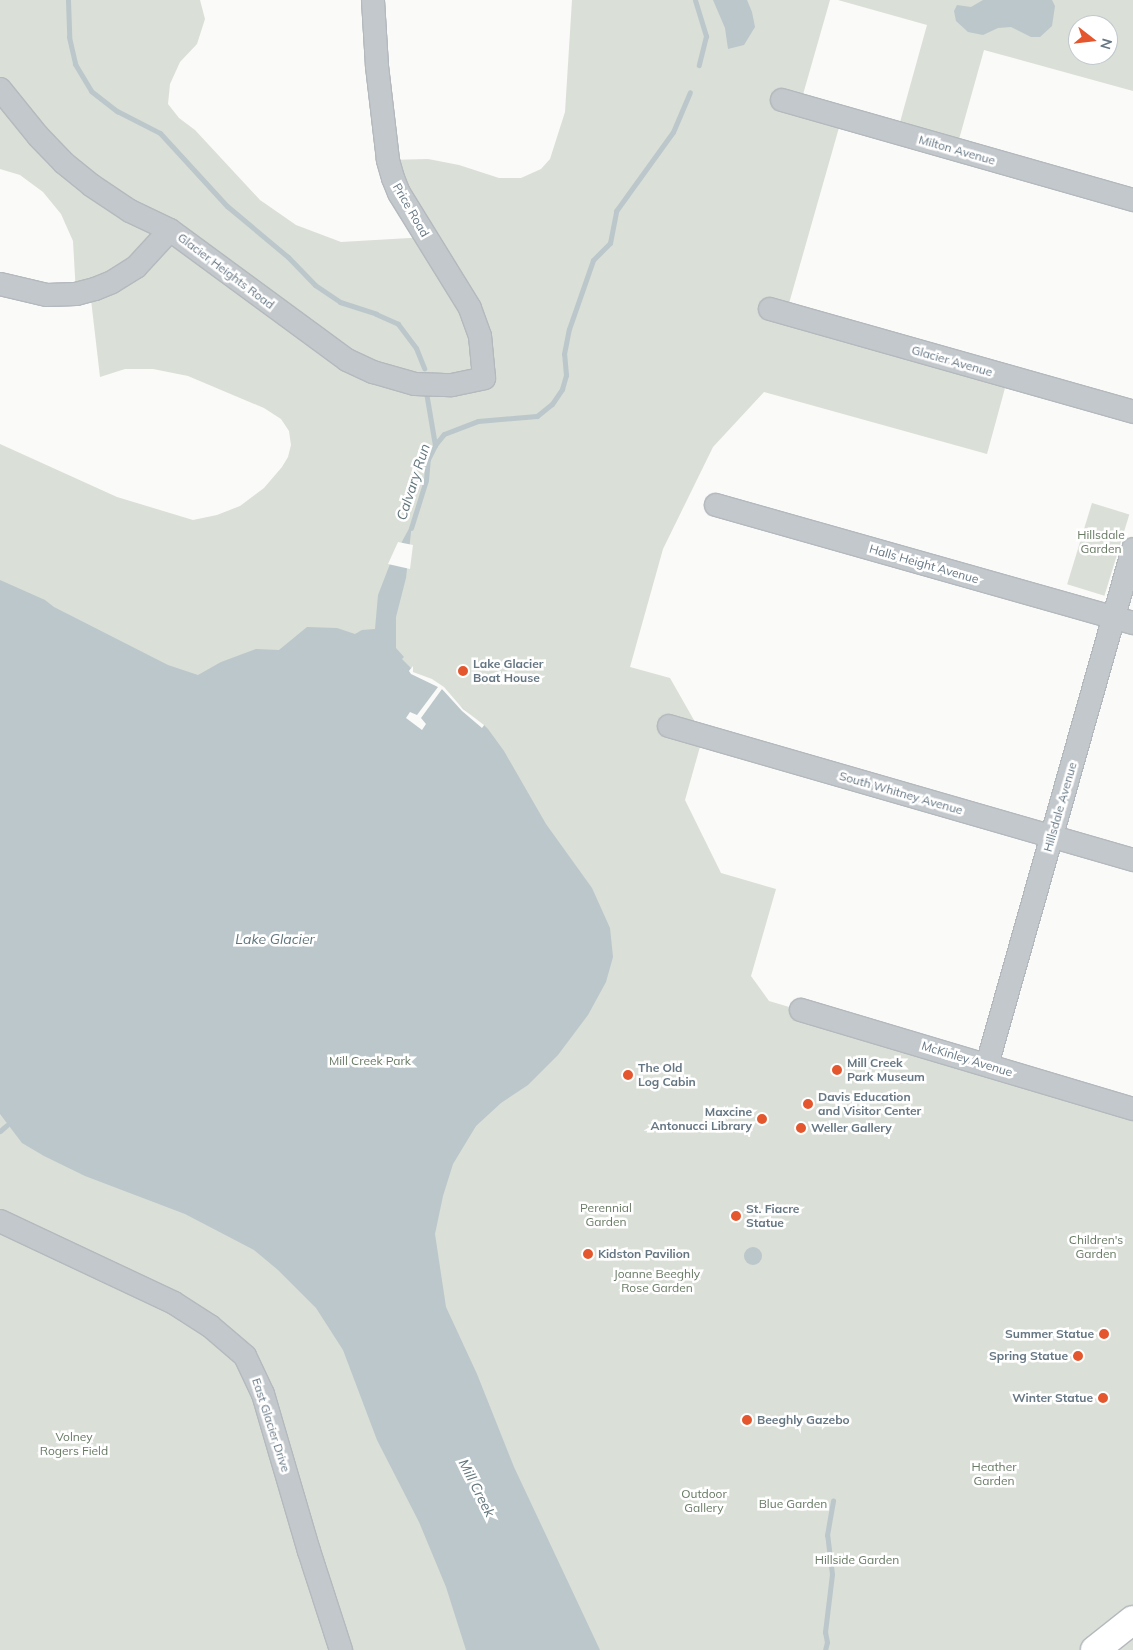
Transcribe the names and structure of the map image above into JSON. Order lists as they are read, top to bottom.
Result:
{
  "streets": {
    "street": [
      "Milton Avenue",
      "Price Road",
      "Glacier Heights Road",
      "Glacier Avenue",
      "Halls Height Avenue",
      "South Whitney Avenue",
      "Hillsdale Avenue",
      "McKinley Avenue",
      "East Glacier Drive"
    ]
  },
  "crossings": [
    ["Price Road", "Glacier Heights Road"],
    ["Halls Height Avenue", "Hillsdale Avenue"],
    ["South Whitney Avenue", "Hillsdale Avenue"],
    ["Hillsdale Avenue", "McKinley Avenue"]
  ],
  "water": ["Calvary Run", "Lake Glacier", "Mill Creek"],
  "parks": [
    "Hillsdale Garden",
    "Mill Creek Park",
    "Perennial Garden",
    "Children's Garden",
    "Joanne Beeghly Rose Garden",
    "Volney Rogers Field",
    "Heather Garden",
    "Outdoor Gallery",
    "Blue Garden",
    "Hillside Garden"
  ],
  "places": [
    "Lake Glacier Boat House",
    "Mill Creek Park Museum",
    "The Old Log Cabin",
    "Davis Education and Visitor Center",
    "Maxcine Antonucci Library",
    "Weller Gallery",
    "St. Fiacre Statue",
    "Kidston Pavilion",
    "Summer Statue",
    "Spring Statue",
    "Winter Statue",
    "Beeghly Gazebo"
  ],
  "north": "right"
}
